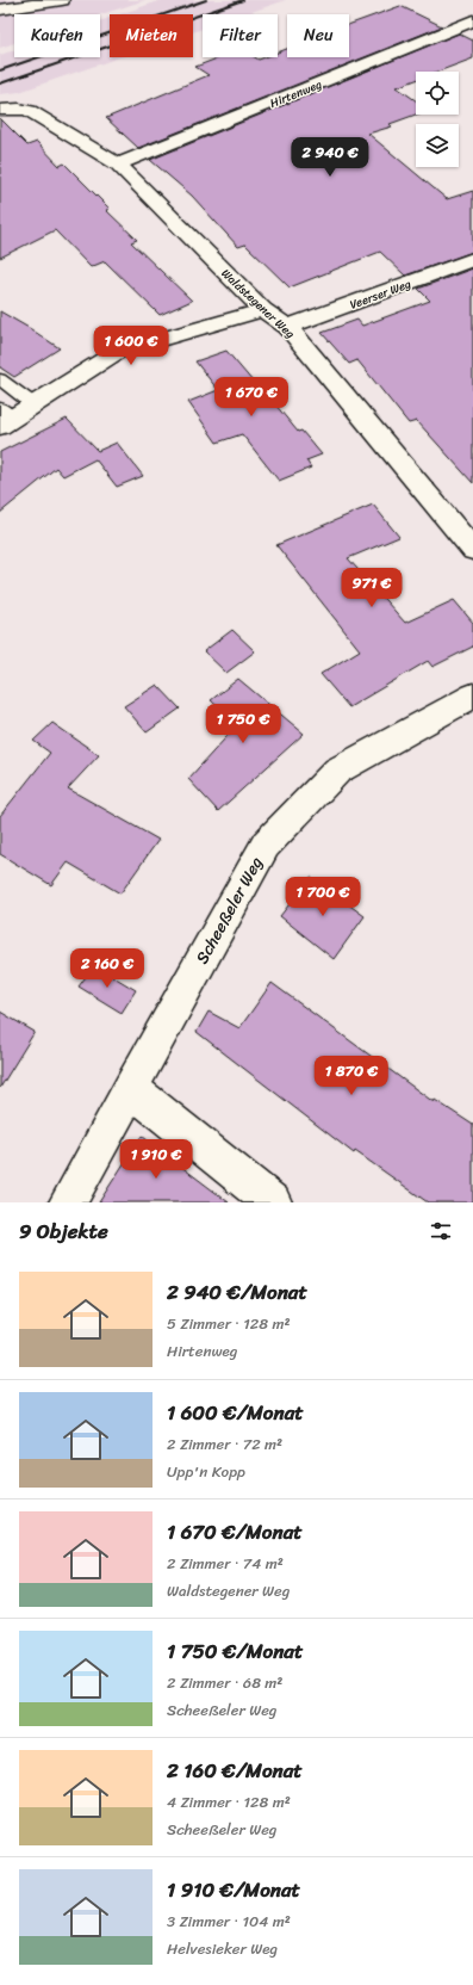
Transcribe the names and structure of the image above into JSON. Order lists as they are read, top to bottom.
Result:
{
  "streets": {
    "street": [
      "Hirtenweg",
      "Veerser Weg",
      "Waldstegener Weg",
      "Scheeßeler Weg"
    ]
  },
  "crossings": [
    ["Hirtenweg", "Waldstegener Weg"],
    ["Veerser Weg", "Waldstegener Weg"]
  ],
  "page": {
    "chip": [
      "Kaufen",
      "Mieten",
      "Filter",
      "Neu"
    ],
    "price": [
      "2 940 €",
      "1 600 €",
      "1 670 €",
      "971 €",
      "1 750 €",
      "1 700 €",
      "2 160 €",
      "1 870 €",
      "1 910 €"
    ],
    "heading": "9 Objekte",
    "list": [
      {
        "name": "2 940 €/Monat",
        "note": "5 Zimmer · 128 m² · Hirtenweg"
      },
      {
        "name": "1 600 €/Monat",
        "note": "2 Zimmer · 72 m² · Upp'n Kopp"
      },
      {
        "name": "1 670 €/Monat",
        "note": "2 Zimmer · 74 m² · Waldstegener Weg"
      },
      {
        "name": "1 750 €/Monat",
        "note": "2 Zimmer · 68 m² · Scheeßeler Weg"
      },
      {
        "name": "2 160 €/Monat",
        "note": "4 Zimmer · 128 m² · Scheeßeler Weg"
      },
      {
        "name": "1 910 €/Monat",
        "note": "3 Zimmer · 104 m² · Helvesieker Weg"
      }
    ]
  }
}
